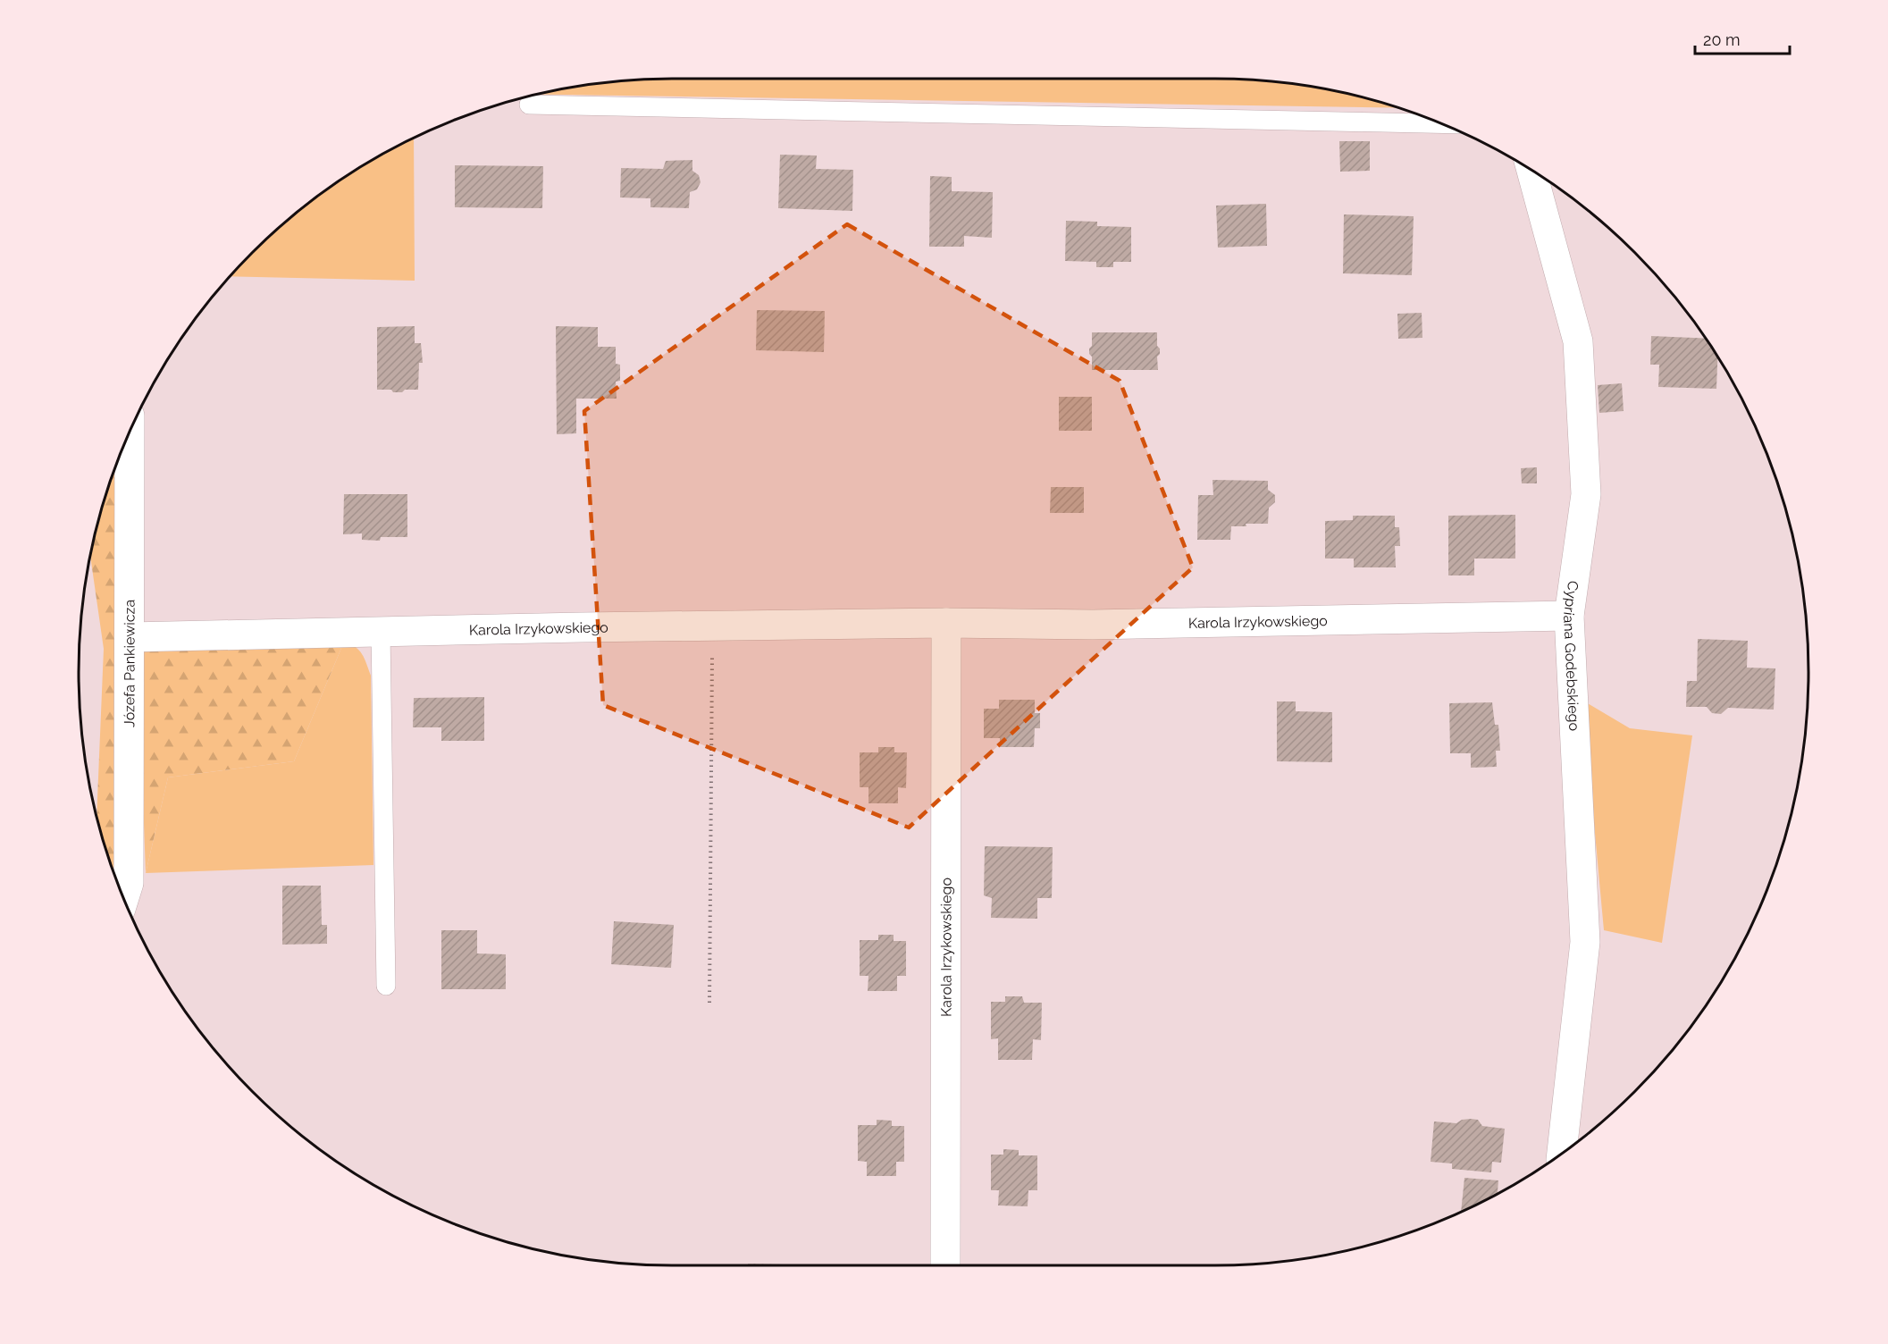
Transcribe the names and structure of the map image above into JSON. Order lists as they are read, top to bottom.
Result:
{
  "streets": {
    "street": ["Karola Irzykowskiego", "Cypriana Godebskiego", "Józefa Pankiewicza"]
  },
  "crossings": [
    ["Karola Irzykowskiego", "Cypriana Godebskiego"],
    ["Karola Irzykowskiego", "Józefa Pankiewicza"]
  ],
  "scale_bar": "20 m"
}
